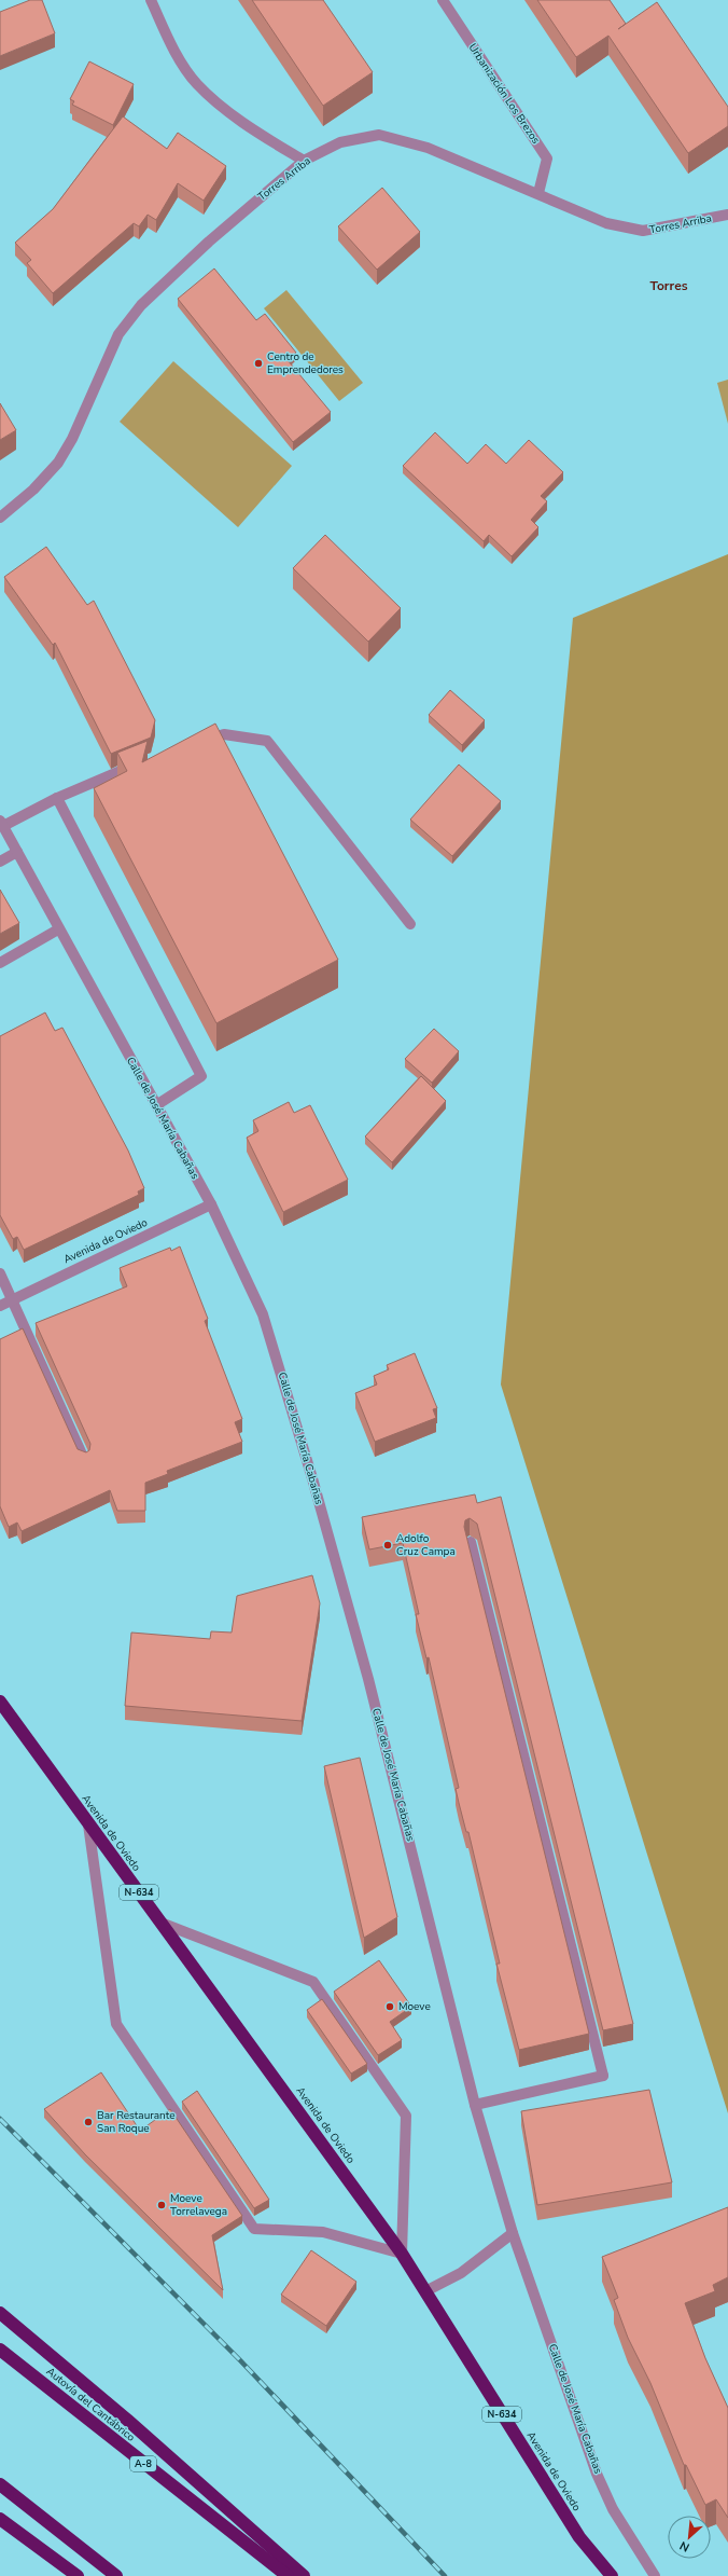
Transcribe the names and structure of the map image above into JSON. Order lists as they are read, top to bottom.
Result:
{
  "streets": {
    "highway": [
      "Avenida de Oviedo",
      "N-634",
      "Autovía del Cantábrico",
      "A-8"
    ],
    "street": ["Urbanización Los Brezos", "Torres Arriba", "Calle de José María Cabañas"]
  },
  "crossings": [
    ["Urbanización Los Brezos", "Torres Arriba"],
    ["Calle de José María Cabañas", "Avenida de Oviedo"]
  ],
  "districts": ["Torres"],
  "places": [
    "Centro de Emprendedores",
    "Adolfo Cruz Campa",
    "Moeve",
    "Bar Restaurante San Roque",
    "Moeve Torrelavega"
  ],
  "north": "bottom left"
}
